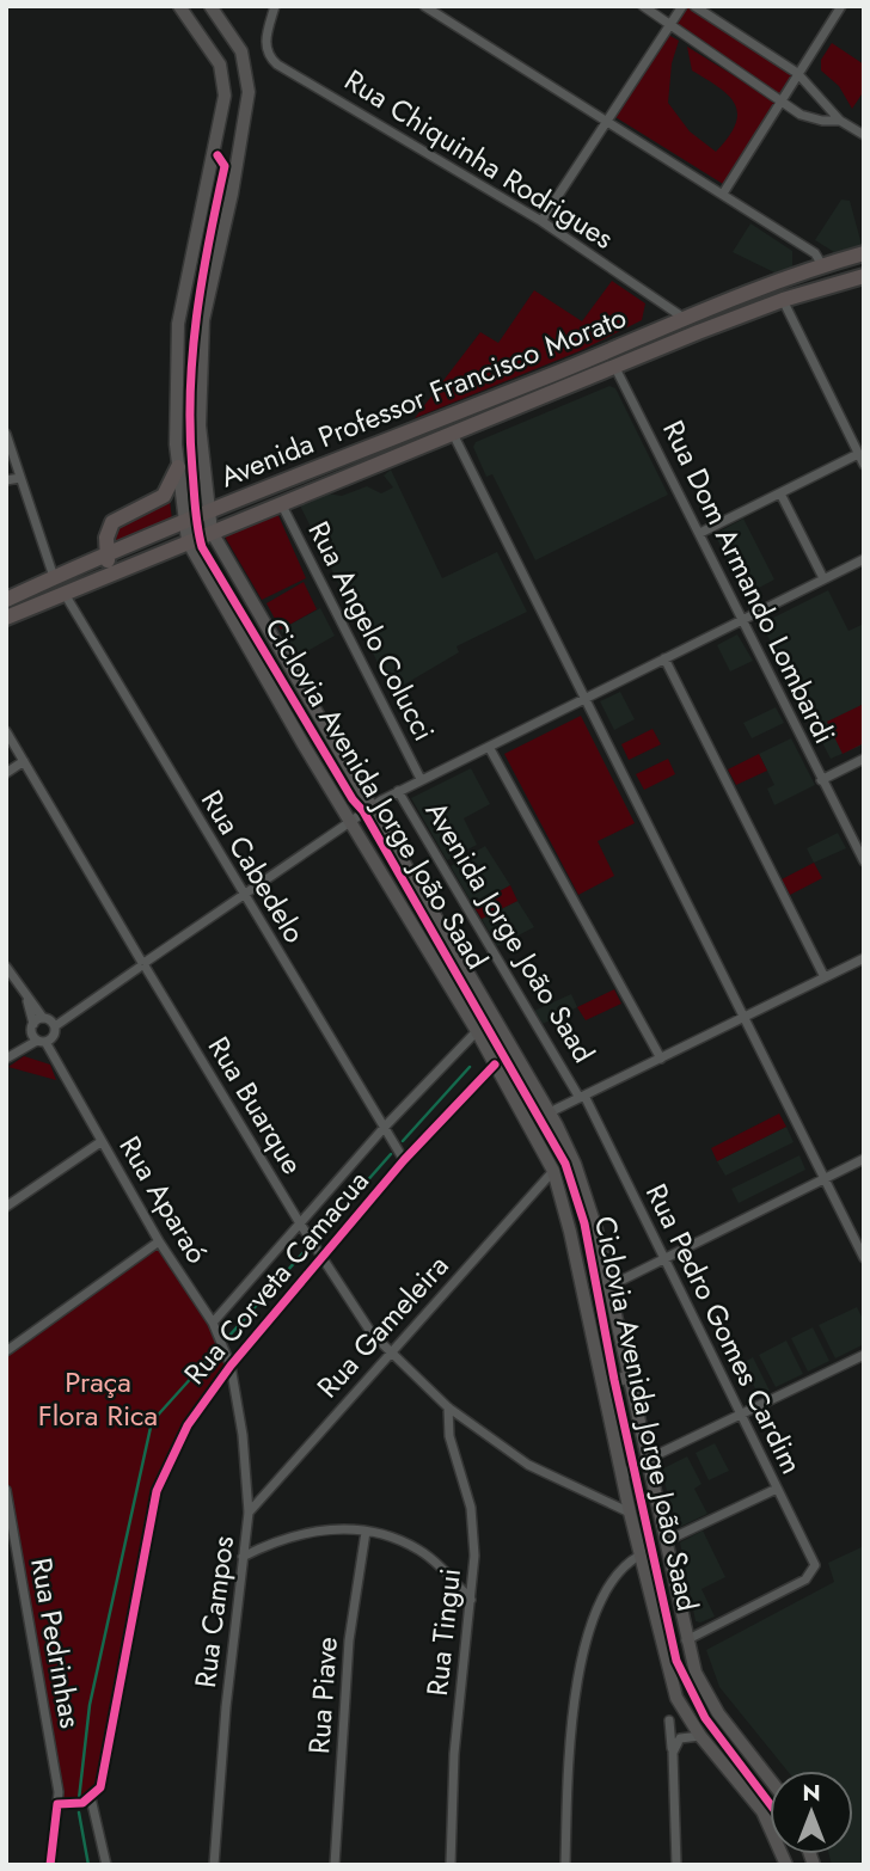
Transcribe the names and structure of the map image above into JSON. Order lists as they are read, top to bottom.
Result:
{
  "streets": {
    "highway": ["Avenida Professor Francisco Morato"],
    "main road": ["Avenida Jorge João Saad"],
    "street": [
      "Rua Chiquinha Rodrigues",
      "Rua Dom Armando Lombardi",
      "Rua Angelo Colucci",
      "Rua Cabedelo",
      "Rua Buarque",
      "Rua Aparaó",
      "Rua Corveta Camacua",
      "Rua Gameleira",
      "Rua Pedro Gomes Cardim",
      "Rua Campos",
      "Rua Tingui",
      "Rua Pedrinhas",
      "Rua Piave"
    ],
    "cycle path": ["Ciclovia Avenida Jorge João Saad"]
  },
  "crossings": [
    ["Rua Chiquinha Rodrigues", "Avenida Professor Francisco Morato"],
    ["Avenida Professor Francisco Morato", "Rua Dom Armando Lombardi"],
    ["Avenida Professor Francisco Morato", "Rua Angelo Colucci"],
    ["Avenida Professor Francisco Morato", "Rua Cabedelo"],
    ["Avenida Professor Francisco Morato", "Avenida Jorge João Saad"],
    ["Rua Cabedelo", "Rua Corveta Camacua"],
    ["Avenida Jorge João Saad", "Rua Pedro Gomes Cardim"],
    ["Rua Buarque", "Rua Corveta Camacua"],
    ["Rua Buarque", "Rua Gameleira"],
    ["Rua Buarque", "Rua Tingui"],
    ["Rua Aparaó", "Rua Corveta Camacua"],
    ["Rua Aparaó", "Rua Campos"],
    ["Rua Corveta Camacua", "Rua Campos"],
    ["Rua Gameleira", "Rua Campos"]
  ],
  "parks": ["Praça Flora Rica"],
  "north": "top"
}
